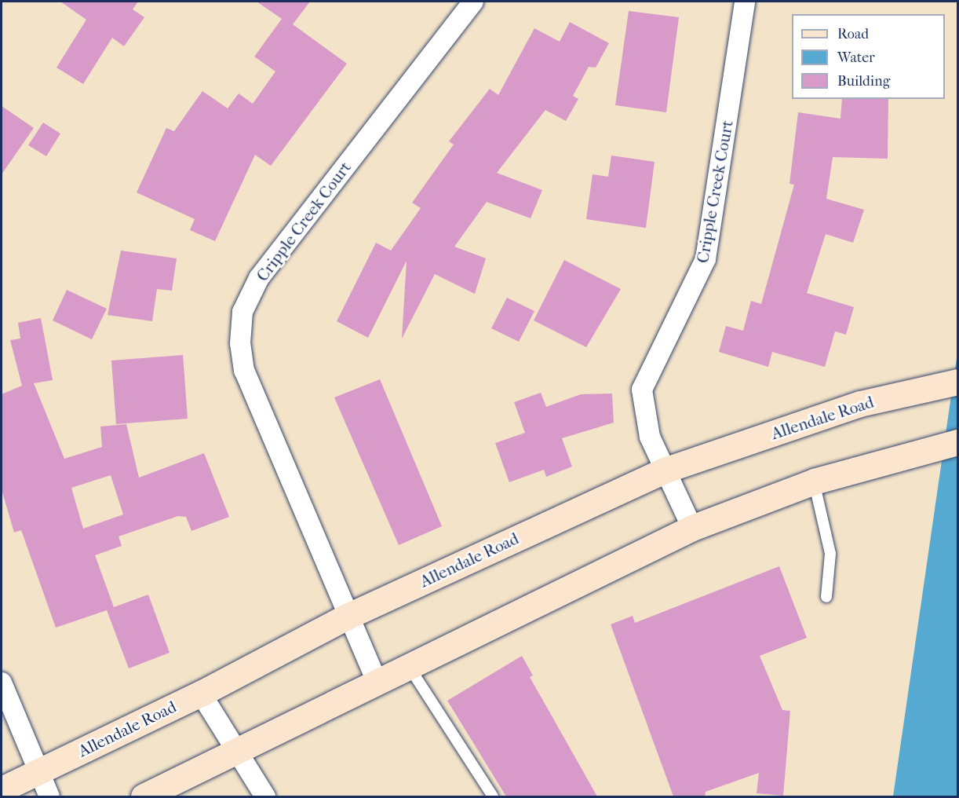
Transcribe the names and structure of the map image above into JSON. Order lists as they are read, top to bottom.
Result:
{
  "streets": {
    "main road": ["Allendale Road"],
    "street": ["Cripple Creek Court"]
  },
  "crossings": [
    ["Cripple Creek Court", "Allendale Road"]
  ],
  "legend": ["Road", "Water", "Building"]
}
